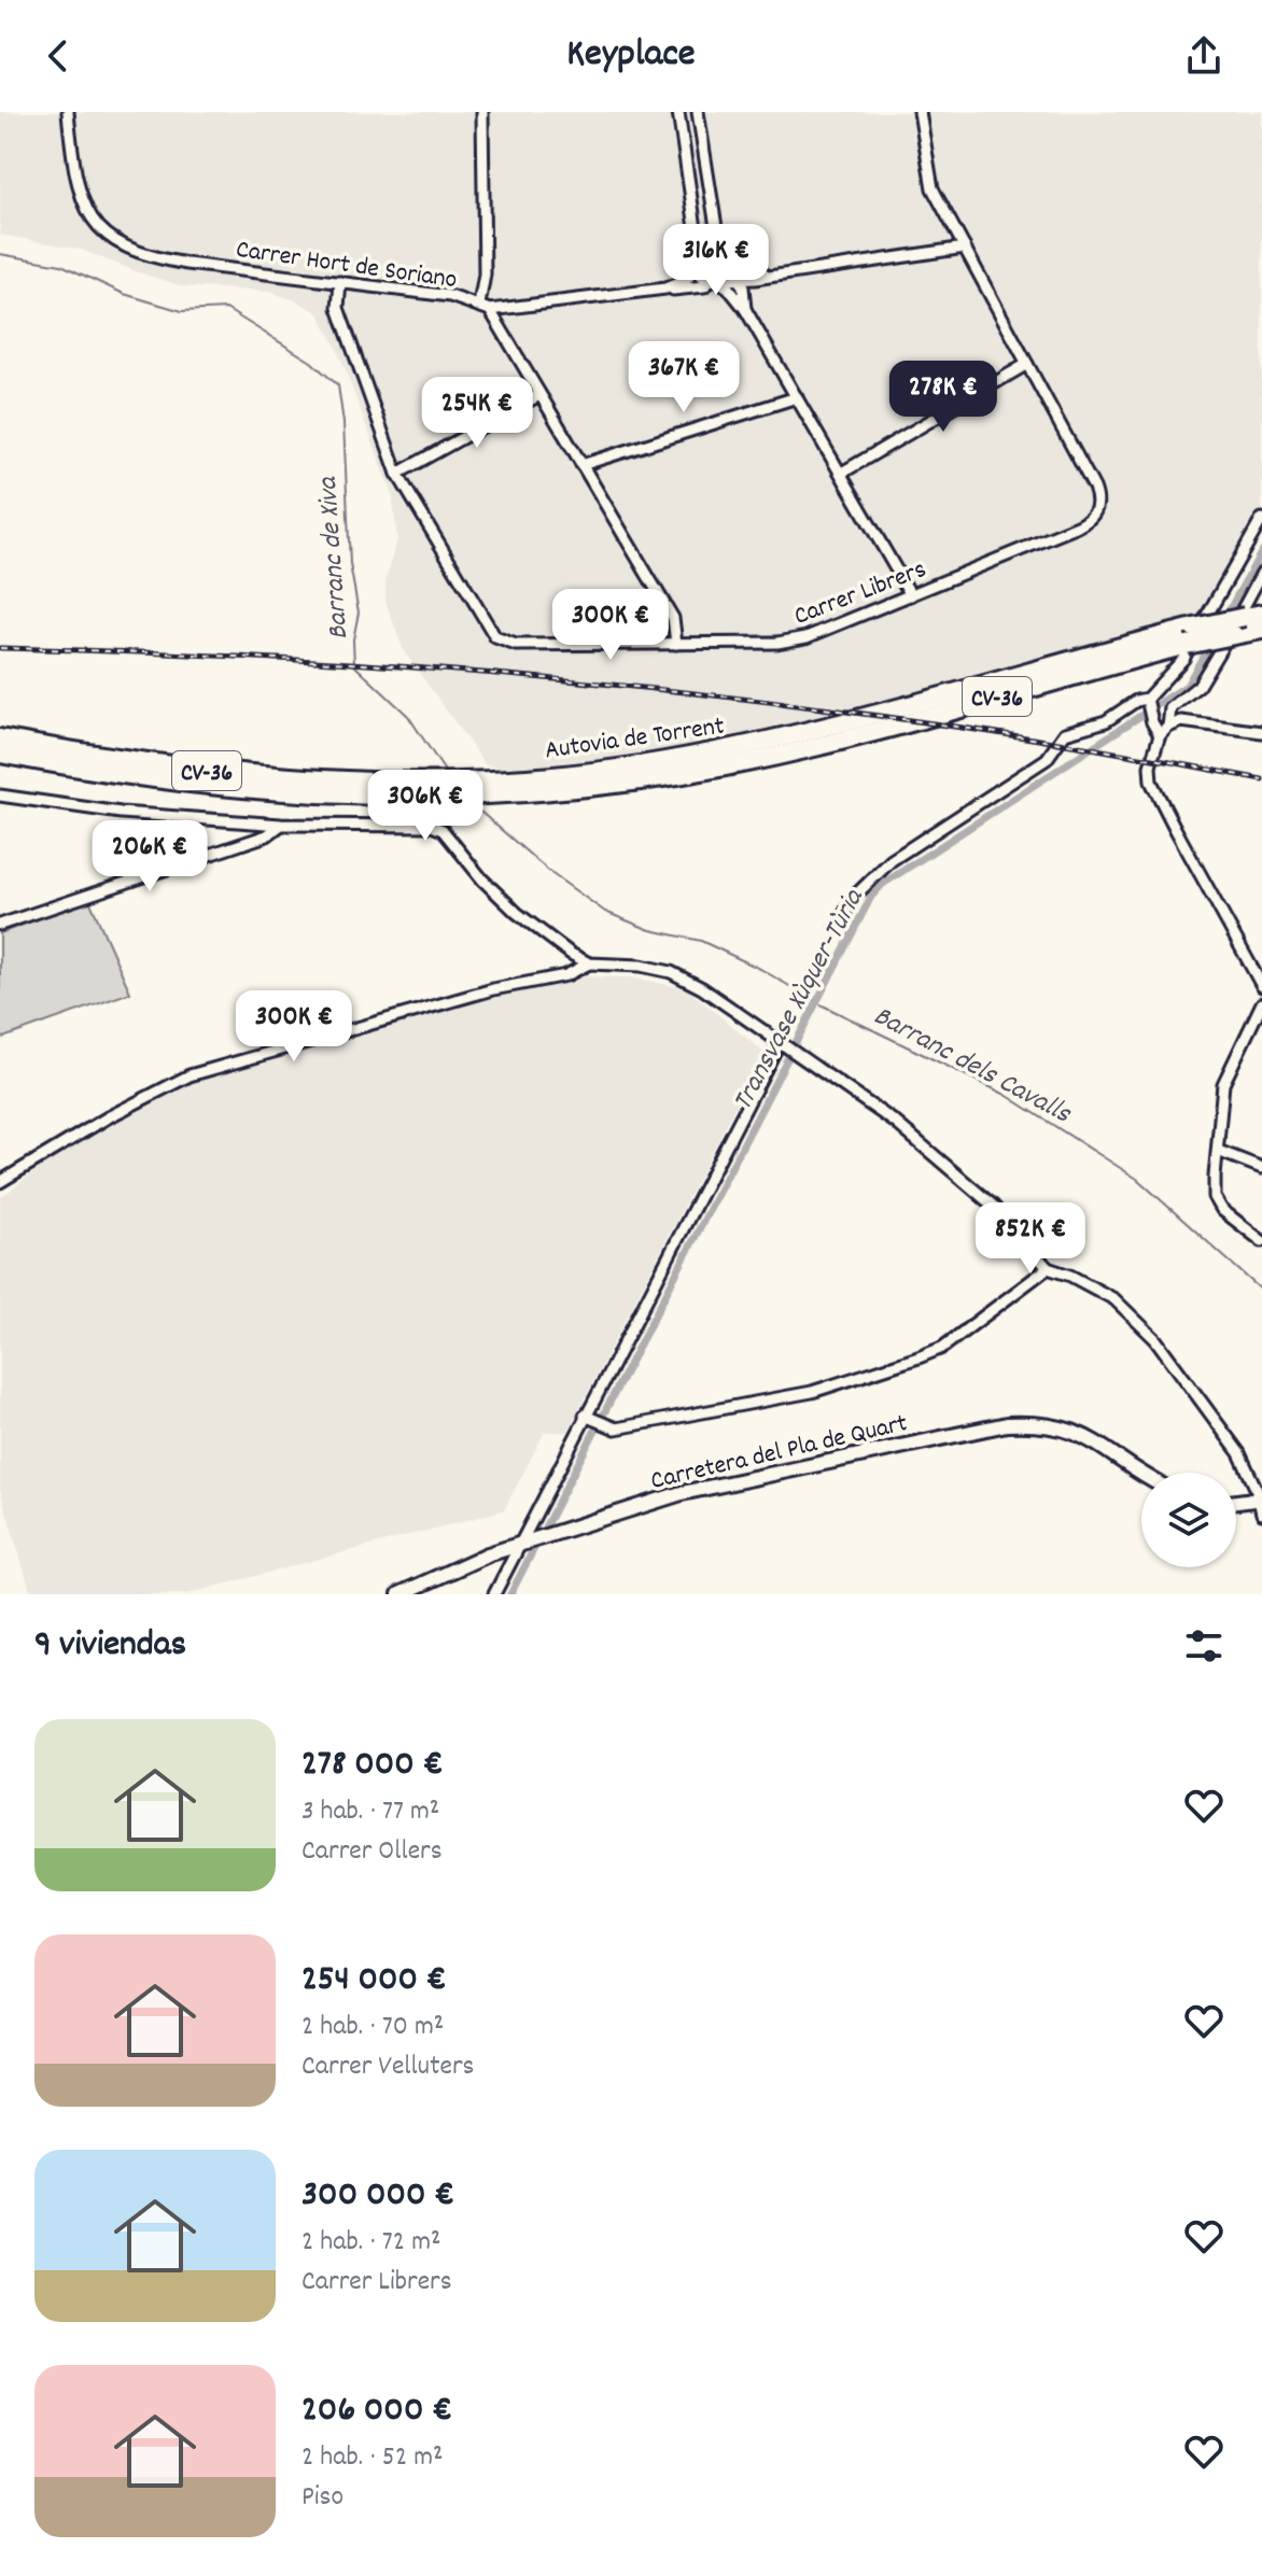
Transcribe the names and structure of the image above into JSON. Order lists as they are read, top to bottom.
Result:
{
  "streets": {
    "highway": ["CV-36", "Autovia de Torrent"],
    "main road": ["Carretera del Pla de Quart"],
    "street": ["Carrer Hort de Soriano", "Carrer Librers"]
  },
  "crossings": [
    ["Carrer Hort de Soriano", "Carrer Librers"]
  ],
  "water": ["Barranc de Xiva", "Transvase Xùquer-Tùria", "Barranc dels Cavalls"],
  "page": {
    "header": "Keyplace",
    "price": [
      "316K €",
      "367K €",
      "278K €",
      "254K €",
      "300K €",
      "306K €",
      "206K €",
      "300K €",
      "852K €"
    ],
    "heading": "9 viviendas",
    "list": [
      {
        "name": "278 000 €",
        "note": "3 hab. · 77 m² · Carrer Ollers"
      },
      {
        "name": "254 000 €",
        "note": "2 hab. · 70 m² · Carrer Velluters"
      },
      {
        "name": "300 000 €",
        "note": "2 hab. · 72 m² · Carrer Librers"
      },
      {
        "name": "206 000 €",
        "note": "2 hab. · 52 m² · Piso"
      }
    ]
  }
}
